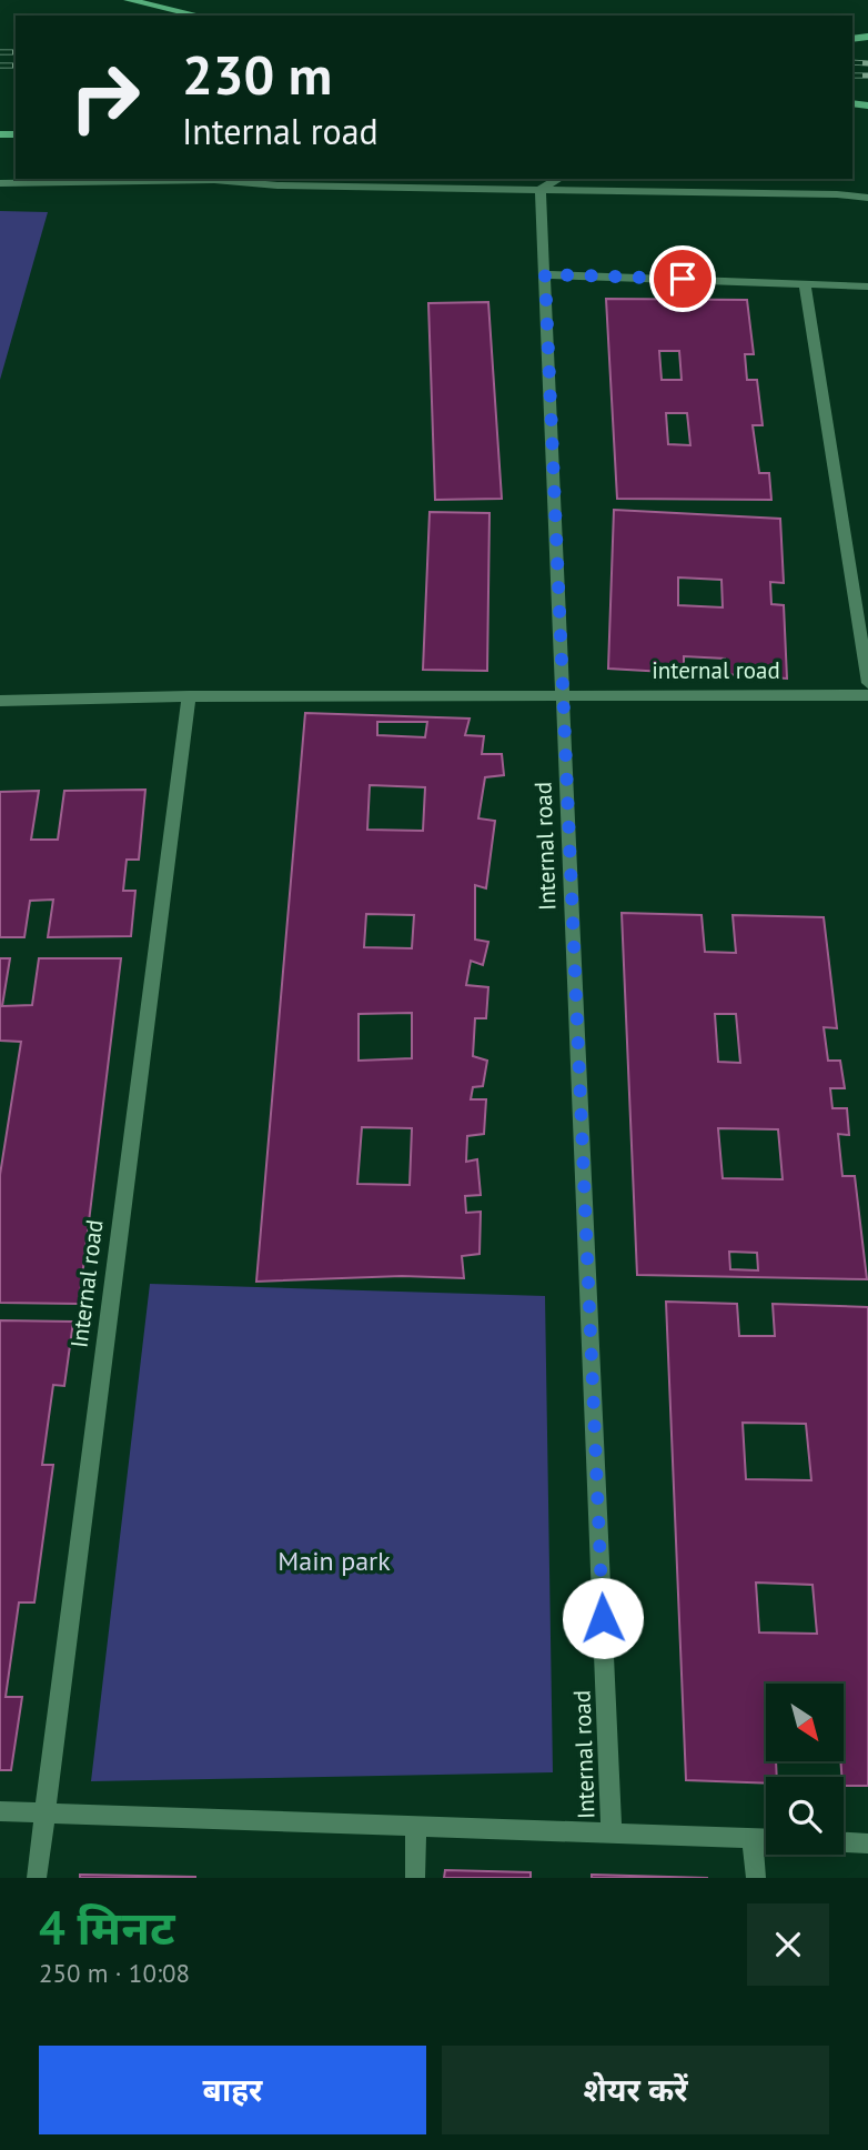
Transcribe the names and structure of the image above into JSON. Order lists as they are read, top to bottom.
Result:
{
  "streets": {
    "street": ["internal road", "Internal road"]
  },
  "crossings": [
    ["internal road", "Internal road"]
  ],
  "parks": ["Main park"],
  "north": "bottom right",
  "page": {
    "turn": ["230 m", "Internal road"],
    "heading": ["4 मिनट", "250 m · 10:08"],
    "buttons": ["बाहर", "शेयर करें"]
  }
}
